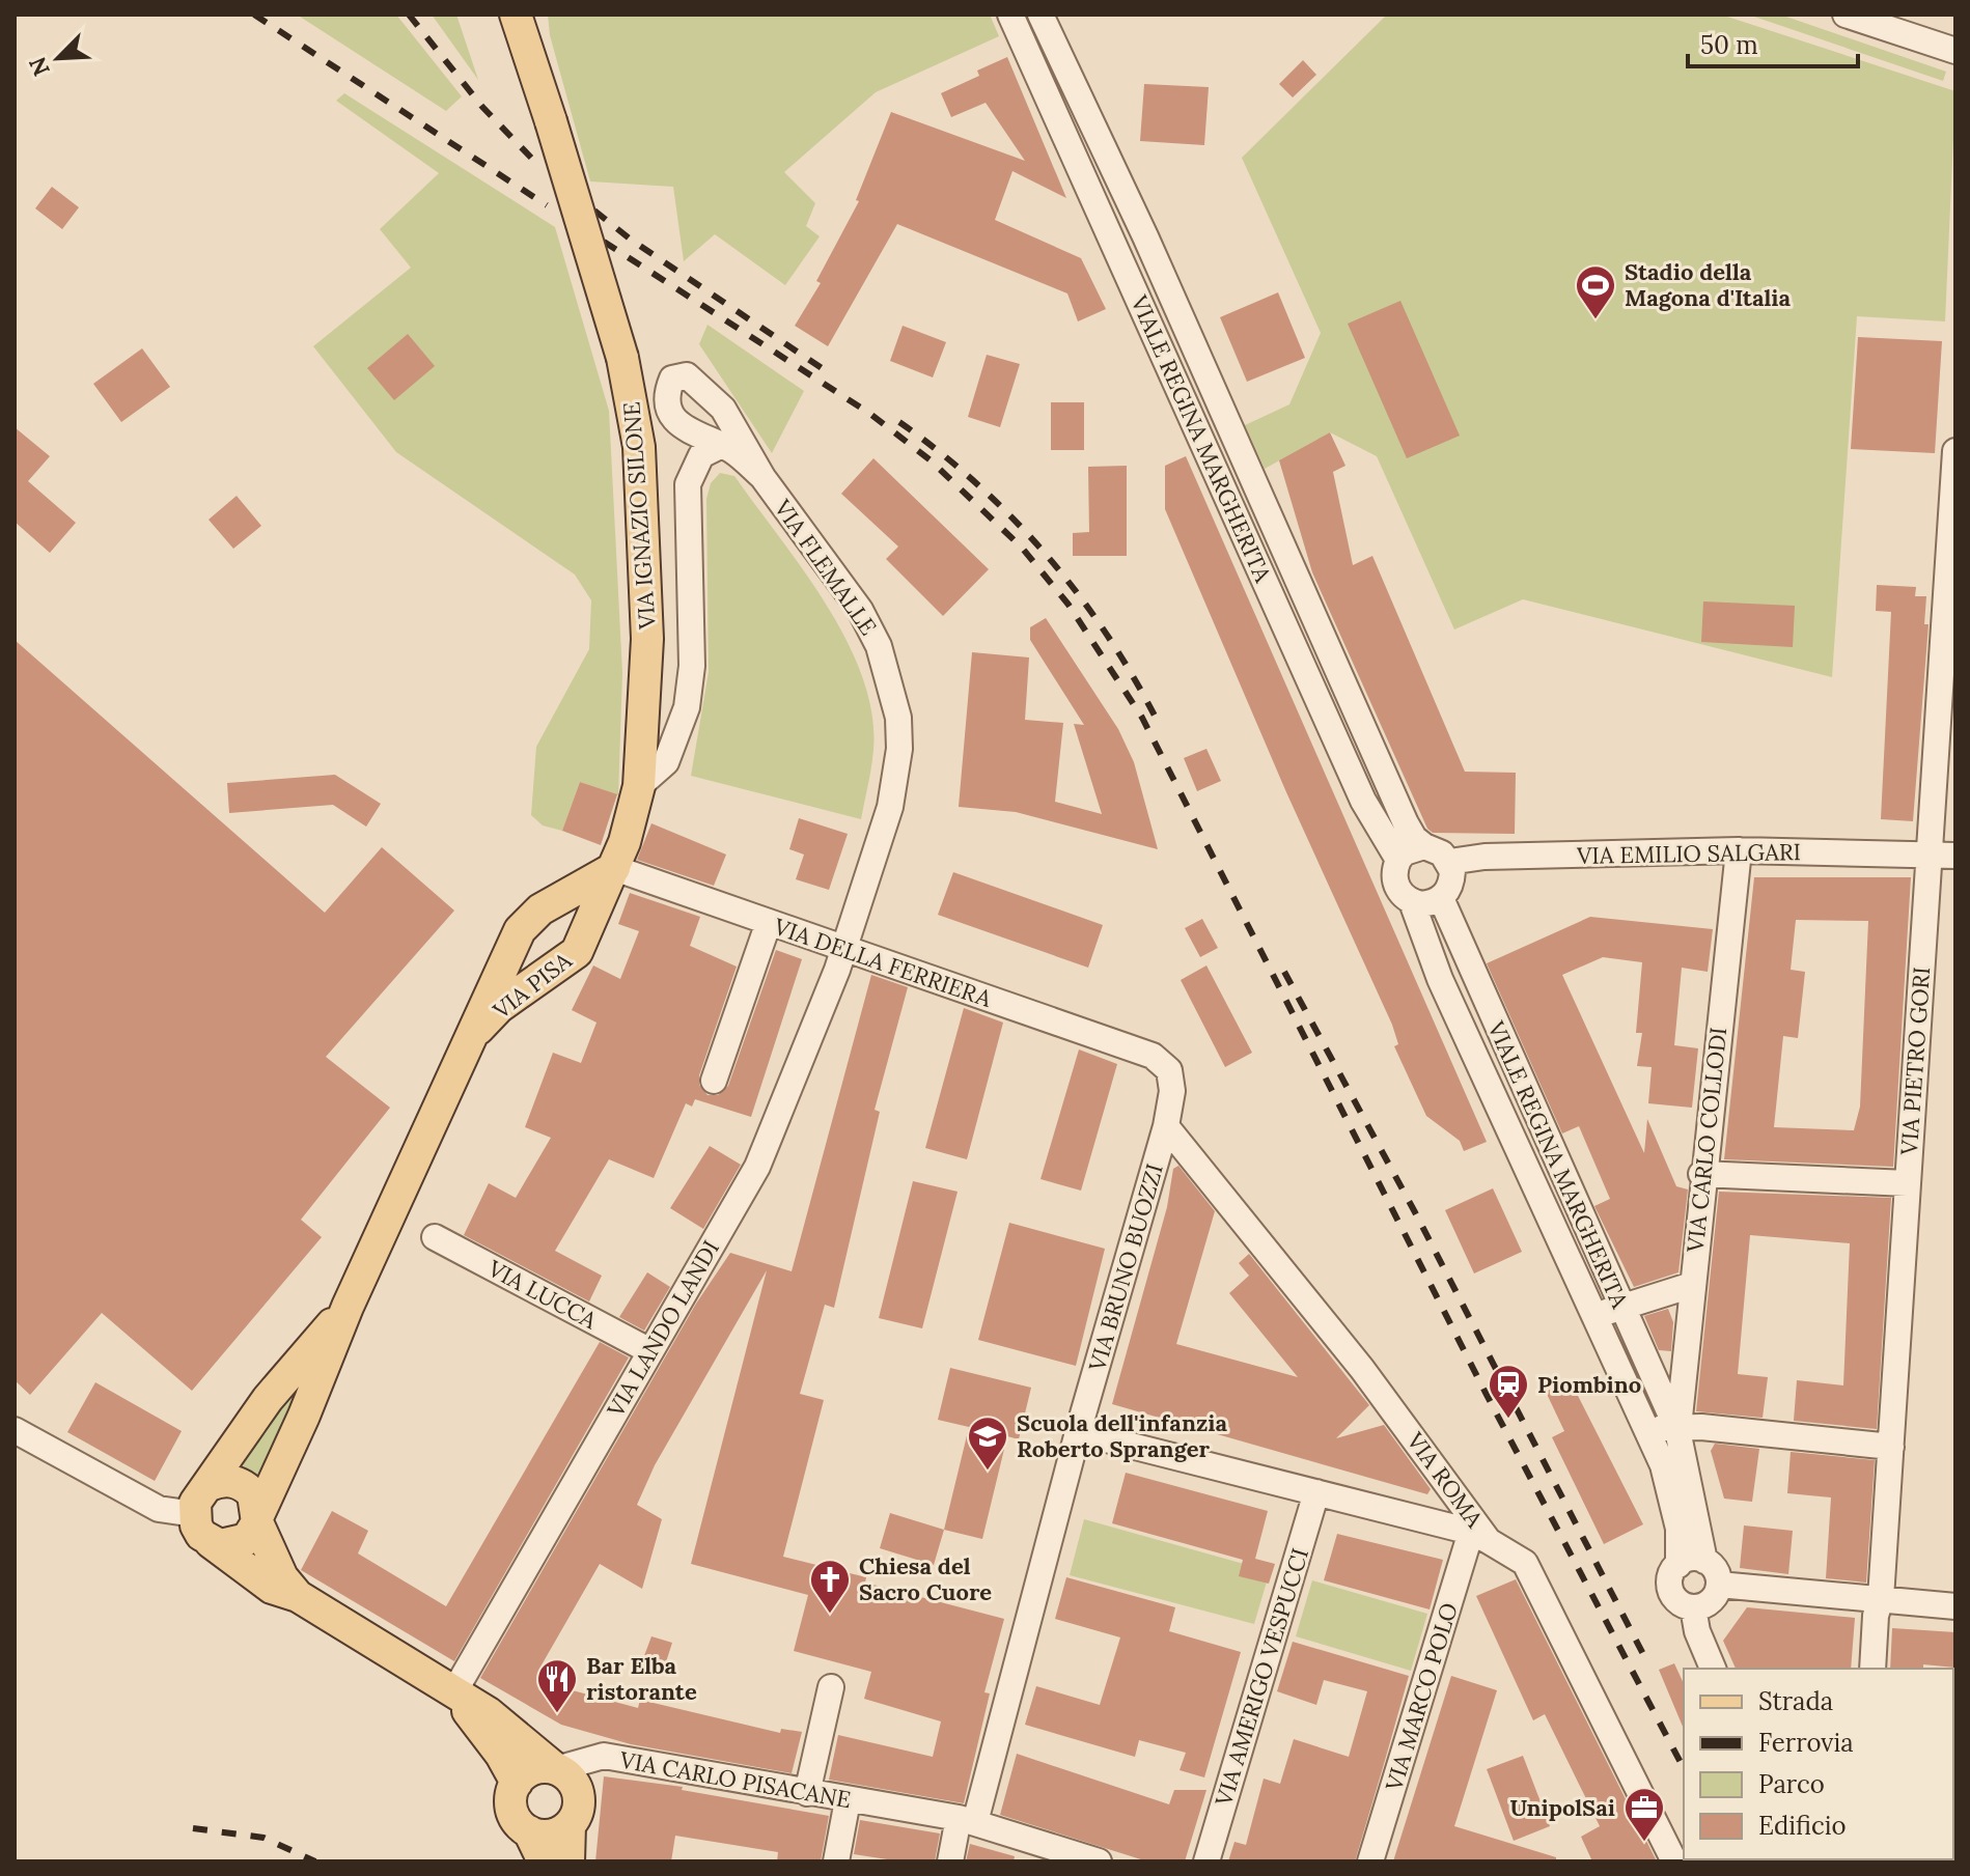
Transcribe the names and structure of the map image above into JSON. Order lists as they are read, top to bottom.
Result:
{
  "streets": {
    "main road": ["VIA IGNAZIO SILONE", "VIA PISA"],
    "street": [
      "VIALE REGINA MARGHERITA",
      "VIA FLEMALLE",
      "VIA EMILIO SALGARI",
      "VIA DELLA FERRIERA",
      "VIA PIETRO GORI",
      "VIA CARLO COLLODI",
      "VIA BRUNO BUOZZI",
      "VIA LUCCA",
      "VIA LANDO LANDI",
      "VIA ROMA",
      "VIA AMERIGO VESPUCCI",
      "VIA MARCO POLO",
      "VIA CARLO PISACANE"
    ]
  },
  "crossings": [
    ["VIALE REGINA MARGHERITA", "VIA EMILIO SALGARI"],
    ["VIALE REGINA MARGHERITA", "VIA CARLO COLLODI"],
    ["VIA IGNAZIO SILONE", "VIA DELLA FERRIERA"],
    ["VIA IGNAZIO SILONE", "VIA PISA"],
    ["VIA FLEMALLE", "VIA DELLA FERRIERA"],
    ["VIA FLEMALLE", "VIA LANDO LANDI"],
    ["VIA EMILIO SALGARI", "VIA PIETRO GORI"],
    ["VIA EMILIO SALGARI", "VIA CARLO COLLODI"],
    ["VIA DELLA FERRIERA", "VIA PISA"],
    ["VIA DELLA FERRIERA", "VIA BRUNO BUOZZI"],
    ["VIA DELLA FERRIERA", "VIA LANDO LANDI"],
    ["VIA BRUNO BUOZZI", "VIA ROMA"],
    ["VIA BRUNO BUOZZI", "VIA CARLO PISACANE"],
    ["VIA LUCCA", "VIA LANDO LANDI"],
    ["VIA ROMA", "VIA MARCO POLO"]
  ],
  "places": {
    "sports": ["Stadio della Magona d'Italia"],
    "station": ["Piombino"],
    "school or university": ["Scuola dell'infanzia Roberto Spranger"],
    "church": ["Chiesa del Sacro Cuore"],
    "restaurant": ["Bar Elba ristorante"],
    "office": ["UnipolSai"]
  },
  "legend": [
    "Strada",
    "Ferrovia",
    "Parco",
    "Edificio"
  ],
  "scale_bar": "50 m",
  "north": "bottom left"
}
